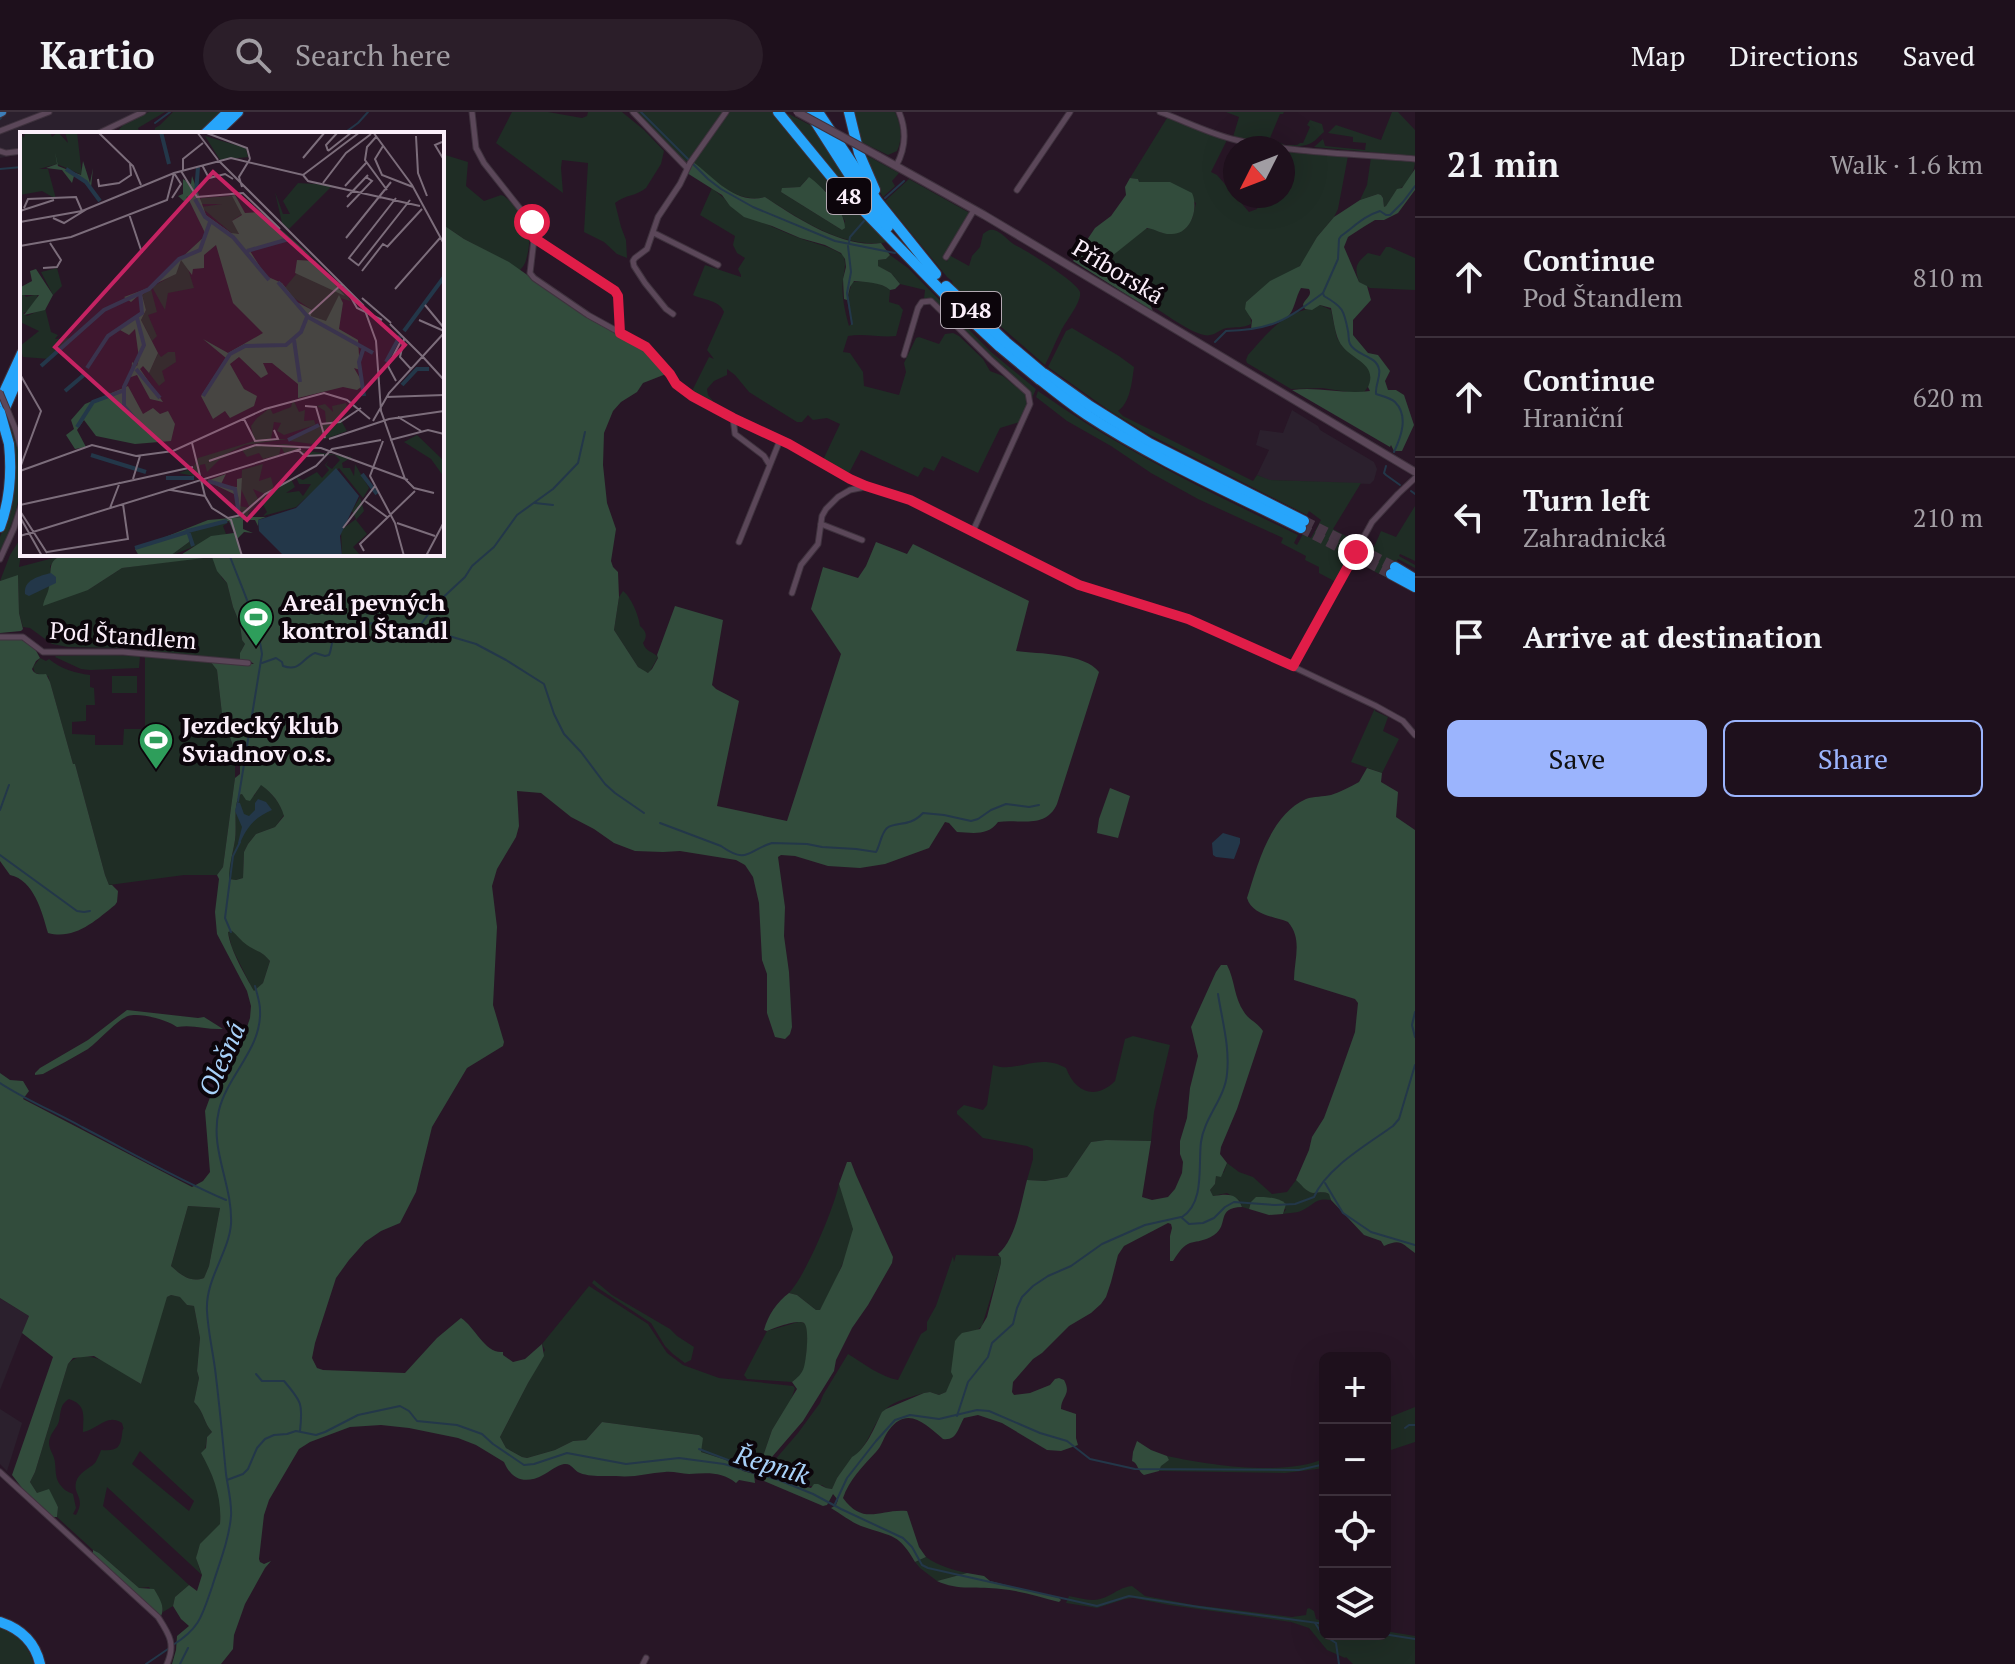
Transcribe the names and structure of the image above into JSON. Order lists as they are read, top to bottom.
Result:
{
  "streets": {
    "highway": ["48", "D48"],
    "main road": ["Příborská"],
    "street": ["Pod Štandlem"]
  },
  "crossings": [
    ["48", "D48"]
  ],
  "water": ["Olešná", "Řepník"],
  "places": {
    "sports": ["Areál pevných kontrol Štandl", "Jezdecký klub Sviadnov o.s."]
  },
  "north": "bottom left",
  "page": {
    "header": "Kartio",
    "search": "Search here",
    "nav": ["Map", "Directions", "Saved"],
    "heading": ["21 min", "Walk · 1.6 km"],
    "list": [
      ["Continue", "Pod Štandlem", "810 m"],
      ["Continue", "Hraniční", "620 m"],
      ["Turn left", "Zahradnická", "210 m"],
      "Arrive at destination"
    ],
    "buttons": ["Save", "Share"],
    "map_buttons": ["+", "−"]
  }
}
